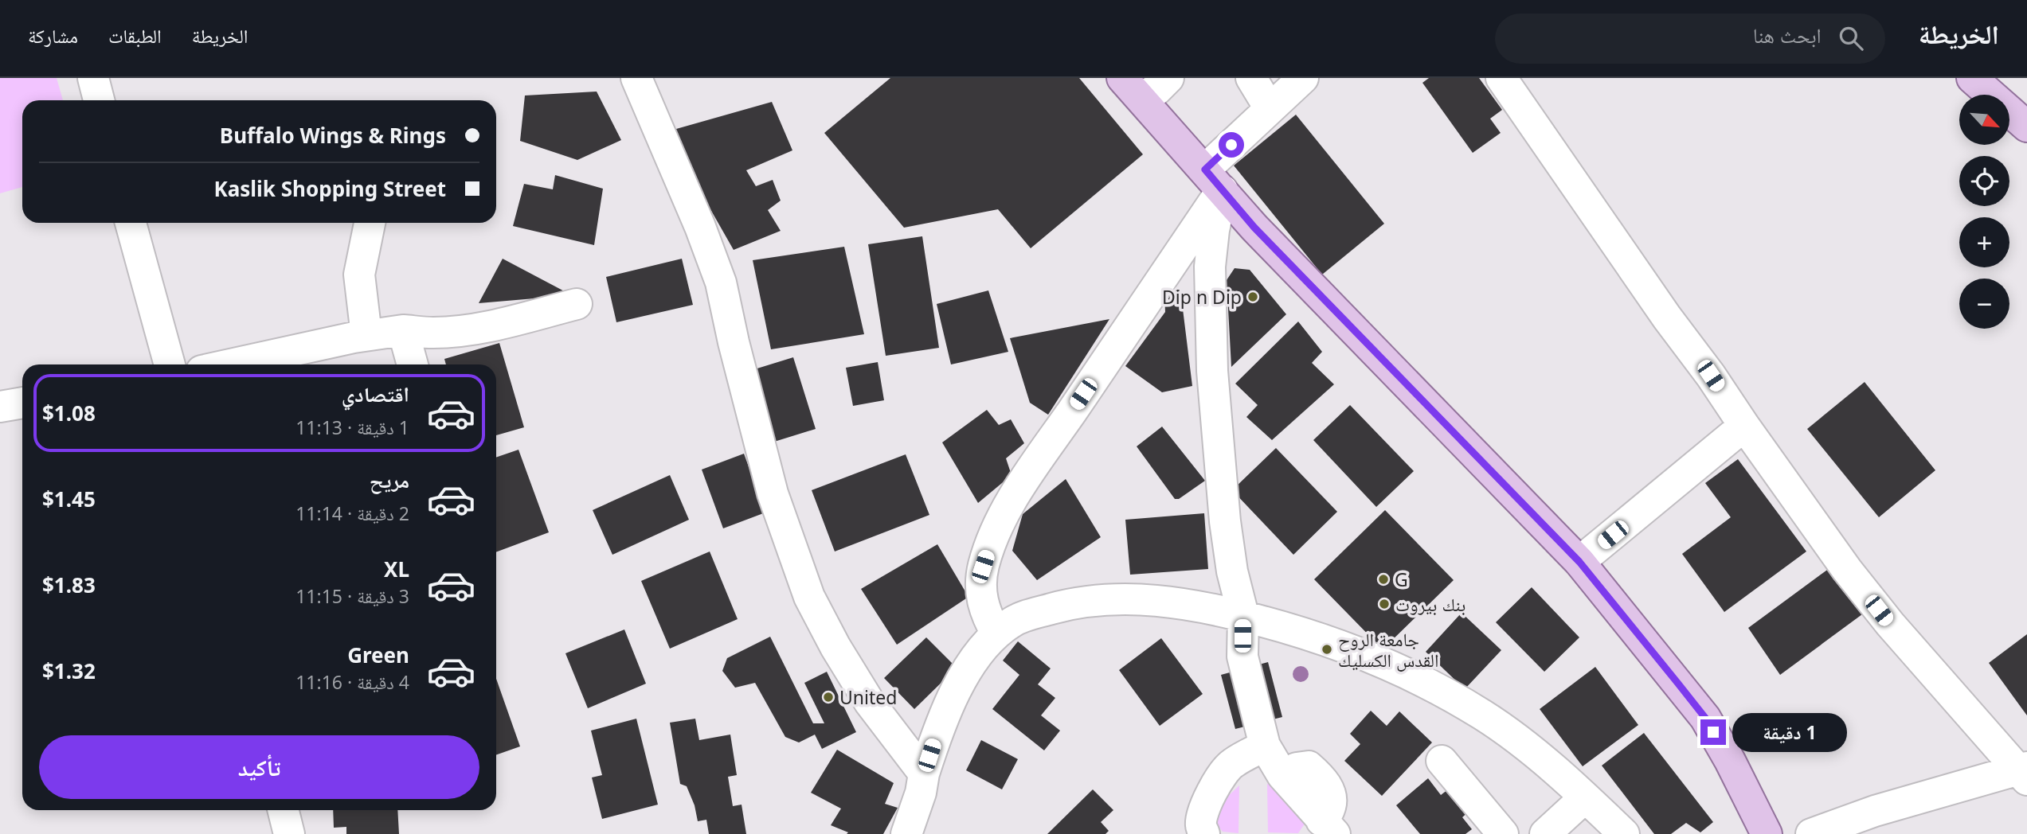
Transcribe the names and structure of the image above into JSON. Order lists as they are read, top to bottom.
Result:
{
  "places": [
    "Dip n Dip",
    "G",
    "بنك بيروت",
    "جامعة الروح القدس الكسليك",
    "United"
  ],
  "north": "bottom right",
  "page": {
    "header": "الخريطة",
    "search": "ابحث هنا",
    "nav": ["الخريطة", "الطبقات", "مشاركة"],
    "map_buttons": ["+", "−"],
    "banner": ["Buffalo Wings & Rings", "Kaslik Shopping Street"],
    "list": [
      {
        "name": "اقتصادي",
        "note": "1 دقيقة · 11:13",
        "value": "$1.08"
      },
      {
        "name": "مريح",
        "note": "2 دقيقة · 11:14",
        "value": "$1.45"
      },
      {
        "name": "XL",
        "note": "3 دقيقة · 11:15",
        "value": "$1.83"
      },
      {
        "name": "Green",
        "note": "4 دقيقة · 11:16",
        "value": "$1.32"
      }
    ],
    "bubble": "1 دقيقة",
    "buttons": "تأكيد"
  }
}
